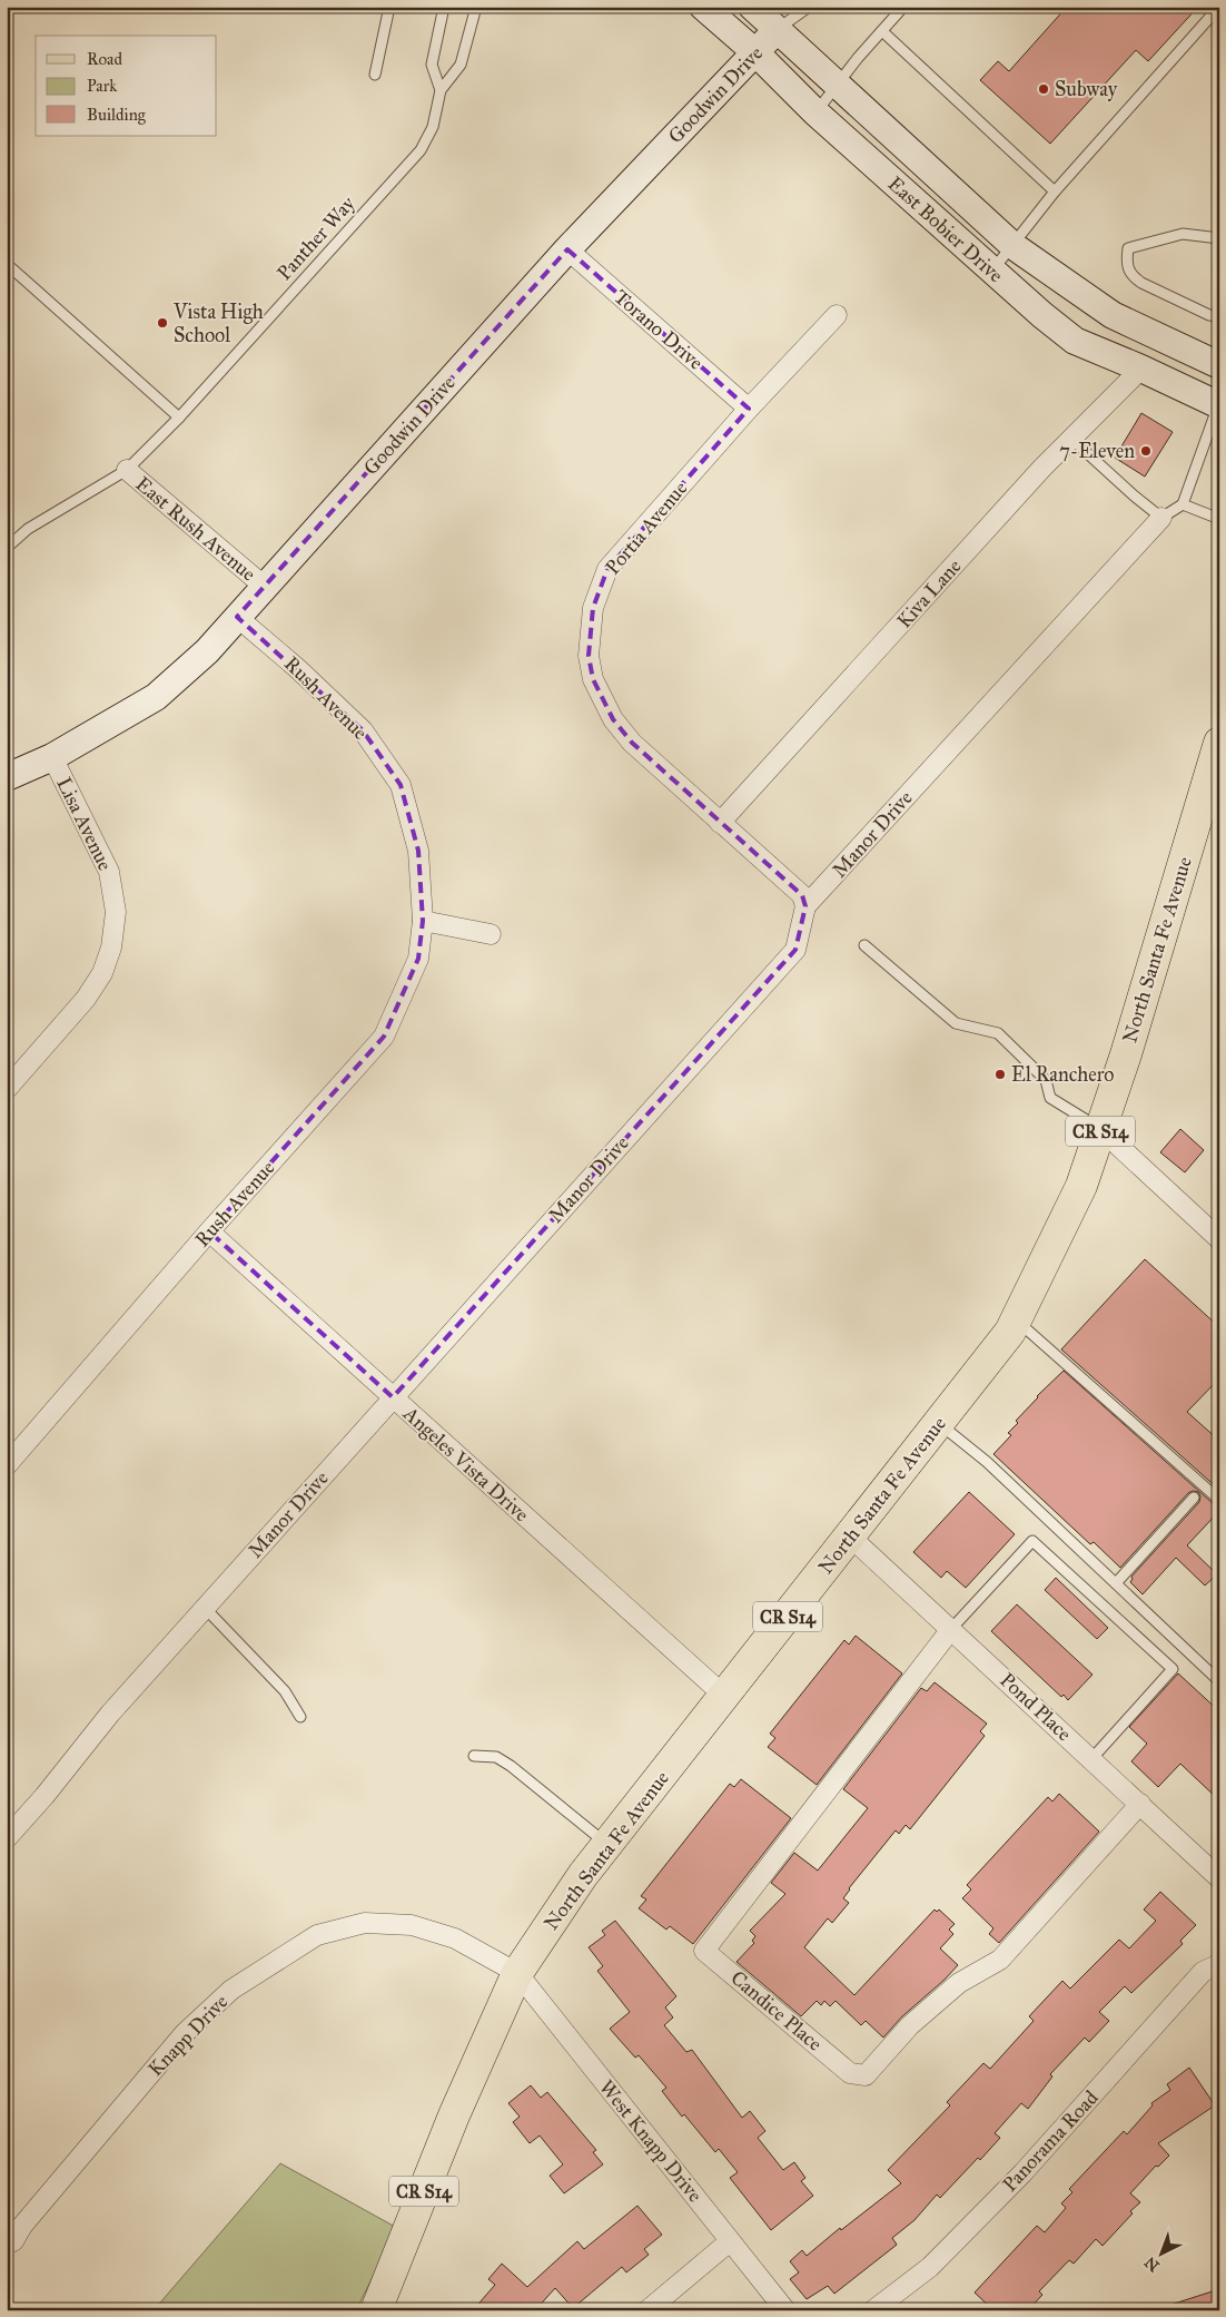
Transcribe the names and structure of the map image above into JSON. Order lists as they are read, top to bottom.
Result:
{
  "streets": {
    "main road": [
      "Goodwin Drive",
      "East Bobier Drive",
      "North Santa Fe Avenue",
      "CR S14"
    ],
    "street": [
      "Torano Drive",
      "Portia Avenue",
      "East Rush Avenue",
      "Kiva Lane",
      "Rush Avenue",
      "Lisa Avenue",
      "Manor Drive",
      "Angeles Vista Drive",
      "Pond Place",
      "Candice Place",
      "Knapp Drive",
      "West Knapp Drive",
      "Panorama Road"
    ],
    "lane": ["Panther Way"]
  },
  "crossings": [
    ["Goodwin Drive", "East Bobier Drive"],
    ["Goodwin Drive", "Torano Drive"],
    ["Goodwin Drive", "East Rush Avenue"],
    ["Goodwin Drive", "Rush Avenue"],
    ["Goodwin Drive", "Lisa Avenue"],
    ["East Bobier Drive", "Kiva Lane"],
    ["Panther Way", "East Rush Avenue"],
    ["Torano Drive", "Portia Avenue"],
    ["Portia Avenue", "Kiva Lane"],
    ["Portia Avenue", "Manor Drive"],
    ["Rush Avenue", "Angeles Vista Drive"],
    ["Manor Drive", "Angeles Vista Drive"],
    ["North Santa Fe Avenue", "Angeles Vista Drive"],
    ["North Santa Fe Avenue", "Pond Place"],
    ["North Santa Fe Avenue", "Knapp Drive"],
    ["North Santa Fe Avenue", "West Knapp Drive"],
    ["Pond Place", "Candice Place"],
    ["Knapp Drive", "West Knapp Drive"]
  ],
  "places": [
    "Subway",
    "Vista High School",
    "7-Eleven",
    "El Ranchero"
  ],
  "legend": ["Road", "Park", "Building"],
  "north": "bottom left"
}
